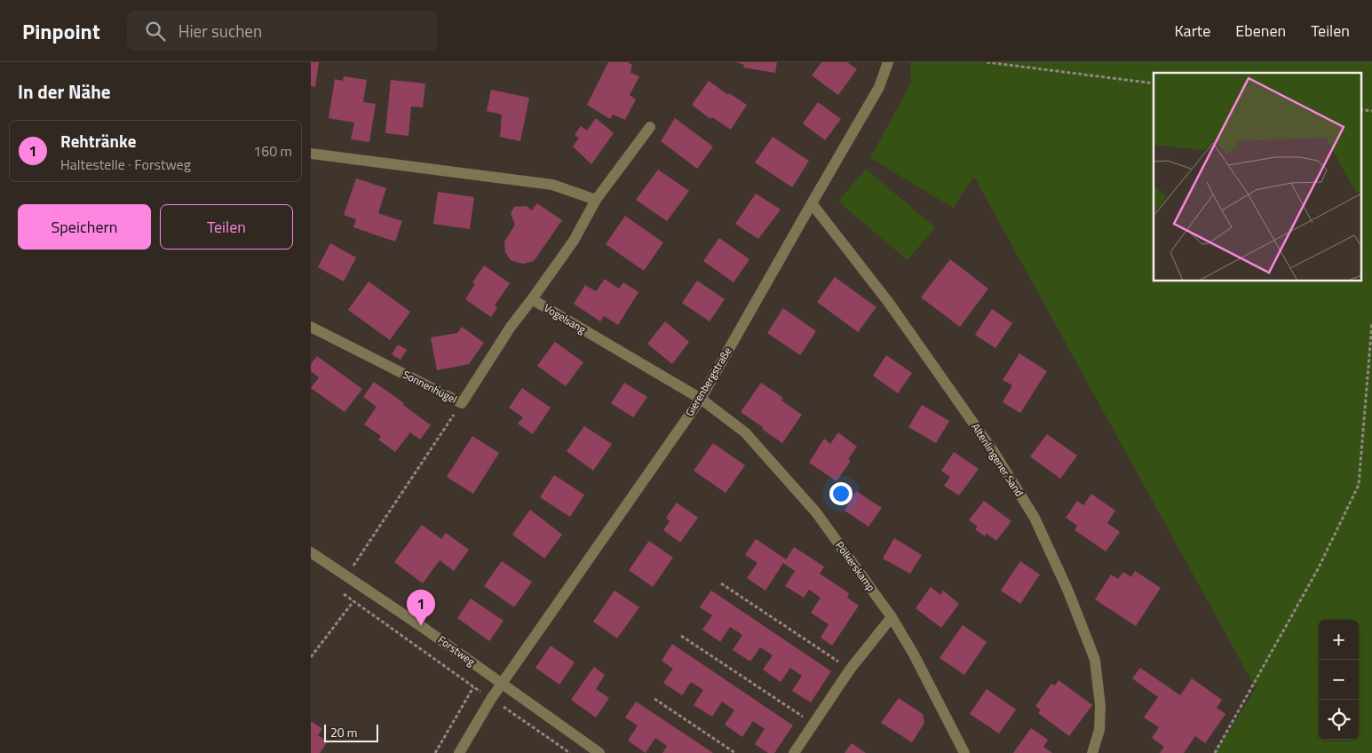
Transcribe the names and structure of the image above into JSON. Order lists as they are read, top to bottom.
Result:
{
  "streets": {
    "street": [
      "Vogelsang",
      "Gierenbergstraße",
      "Sonnenhügel",
      "Altenlingener Sand",
      "Pölkerskamp",
      "Forstweg"
    ]
  },
  "crossings": [
    ["Vogelsang", "Gierenbergstraße"],
    ["Vogelsang", "Sonnenhügel"],
    ["Vogelsang", "Pölkerskamp"],
    ["Gierenbergstraße", "Altenlingener Sand"],
    ["Gierenbergstraße", "Pölkerskamp"],
    ["Gierenbergstraße", "Forstweg"]
  ],
  "scale_bar": "20 m",
  "page": {
    "header": "Pinpoint",
    "search": "Hier suchen",
    "nav": ["Karte", "Ebenen", "Teilen"],
    "heading": "In der Nähe",
    "list": [
      {
        "mark": "1",
        "name": "Rehtränke",
        "note": "Haltestelle · Forstweg",
        "value": "160 m"
      }
    ],
    "buttons": ["Speichern", "Teilen"],
    "pins": "1",
    "map_buttons": ["+", "−"],
    "scale": "20 m"
  }
}
